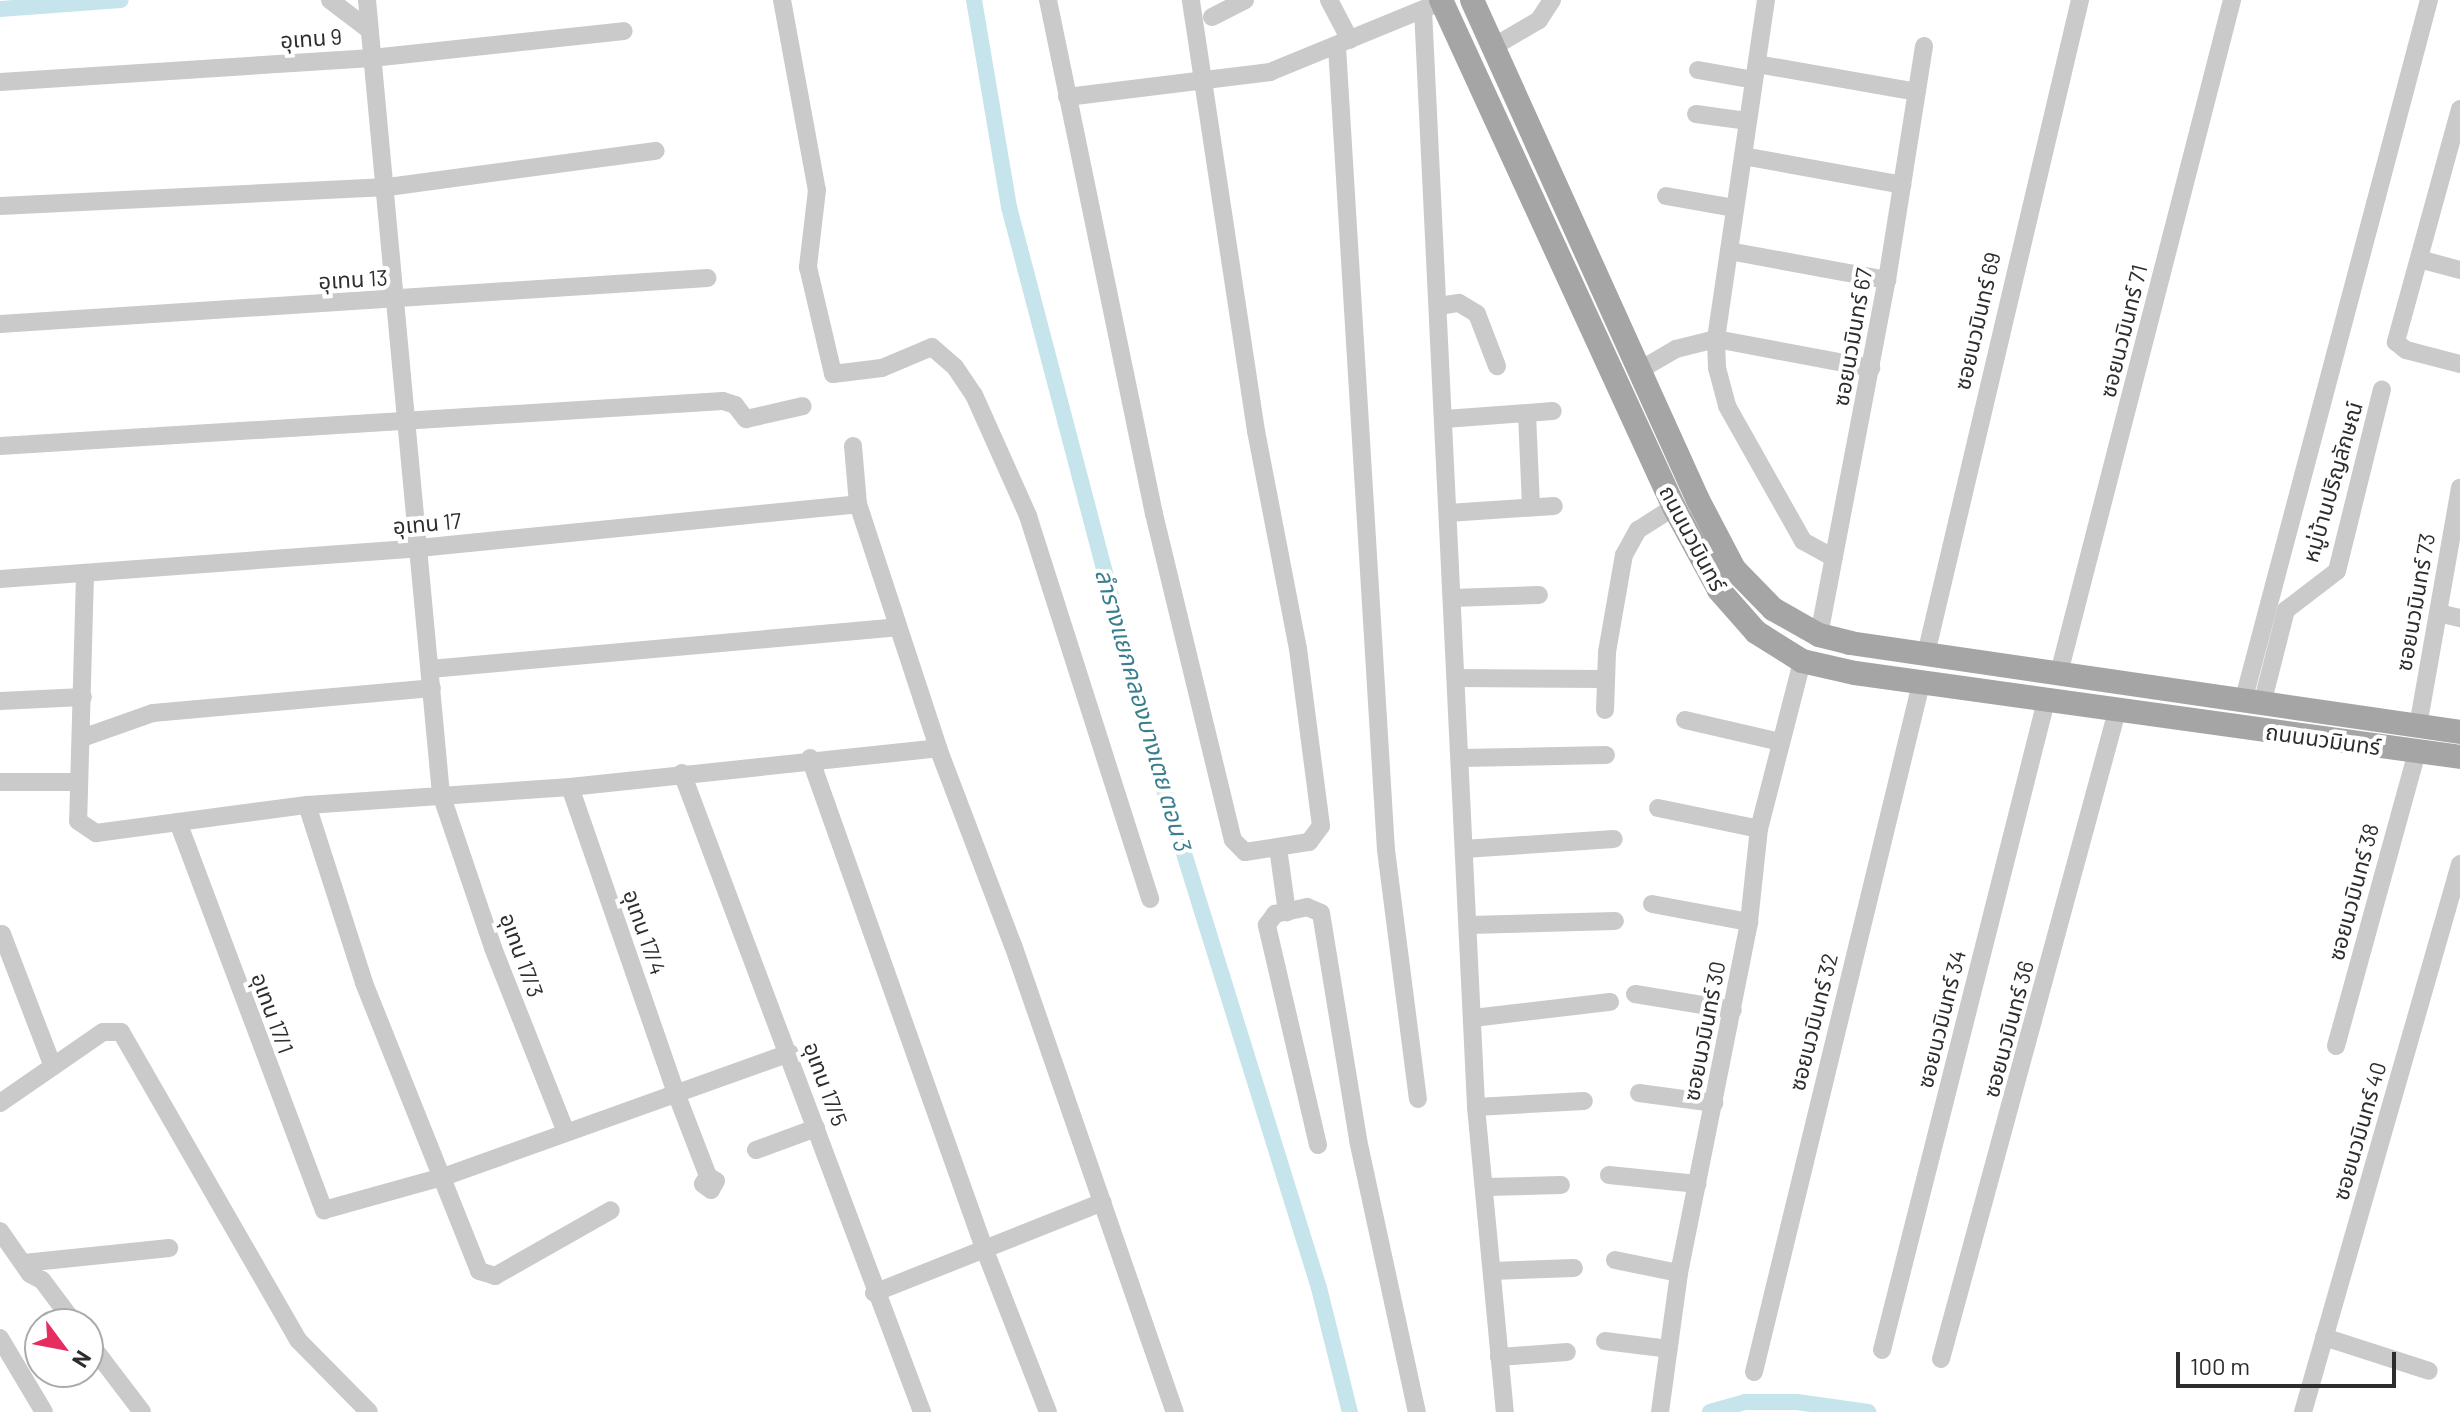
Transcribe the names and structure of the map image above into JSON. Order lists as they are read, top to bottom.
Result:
{
  "streets": {
    "main road": ["ถนนนวมินทร์"],
    "street": [
      "อุเทน 9",
      "อุเทน 13",
      "ซอยนวมินทร์ 69",
      "ซอยนวมินทร์ 71",
      "ซอยนวมินทร์ 67",
      "หมู่บ้านปริญลักษณ์",
      "อุเทน 17",
      "ซอยนวมินทร์ 73",
      "ซอยนวมินทร์ 38",
      "อุเทน 17/4",
      "อุเทน 17/3",
      "อุเทน 17/1",
      "ซอยนวมินทร์ 34",
      "ซอยนวมินทร์ 32",
      "ซอยนวมินทร์ 36",
      "ซอยนวมินทร์ 30",
      "อุเทน 17/5",
      "ซอยนวมินทร์ 40"
    ]
  },
  "crossings": [
    ["อุเทน 9", "อุเทน 17/3"],
    ["อุเทน 13", "อุเทน 17/3"],
    ["ซอยนวมินทร์ 69", "ถนนนวมินทร์"],
    ["ซอยนวมินทร์ 71", "ถนนนวมินทร์"],
    ["ซอยนวมินทร์ 67", "ถนนนวมินทร์"],
    ["หมู่บ้านปริญลักษณ์", "ถนนนวมินทร์"],
    ["อุเทน 17", "อุเทน 17/3"],
    ["ถนนนวมินทร์", "ซอยนวมินทร์ 73"],
    ["ถนนนวมินทร์", "ซอยนวมินทร์ 38"],
    ["ถนนนวมินทร์", "ซอยนวมินทร์ 34"],
    ["ถนนนวมินทร์", "ซอยนวมินทร์ 32"],
    ["ถนนนวมินทร์", "ซอยนวมินทร์ 36"],
    ["ถนนนวมินทร์", "ซอยนวมินทร์ 30"]
  ],
  "water": ["ลำรางแยกคลองบางเตย ตอน 3"],
  "scale_bar": "100 m",
  "north": "bottom right"
}
